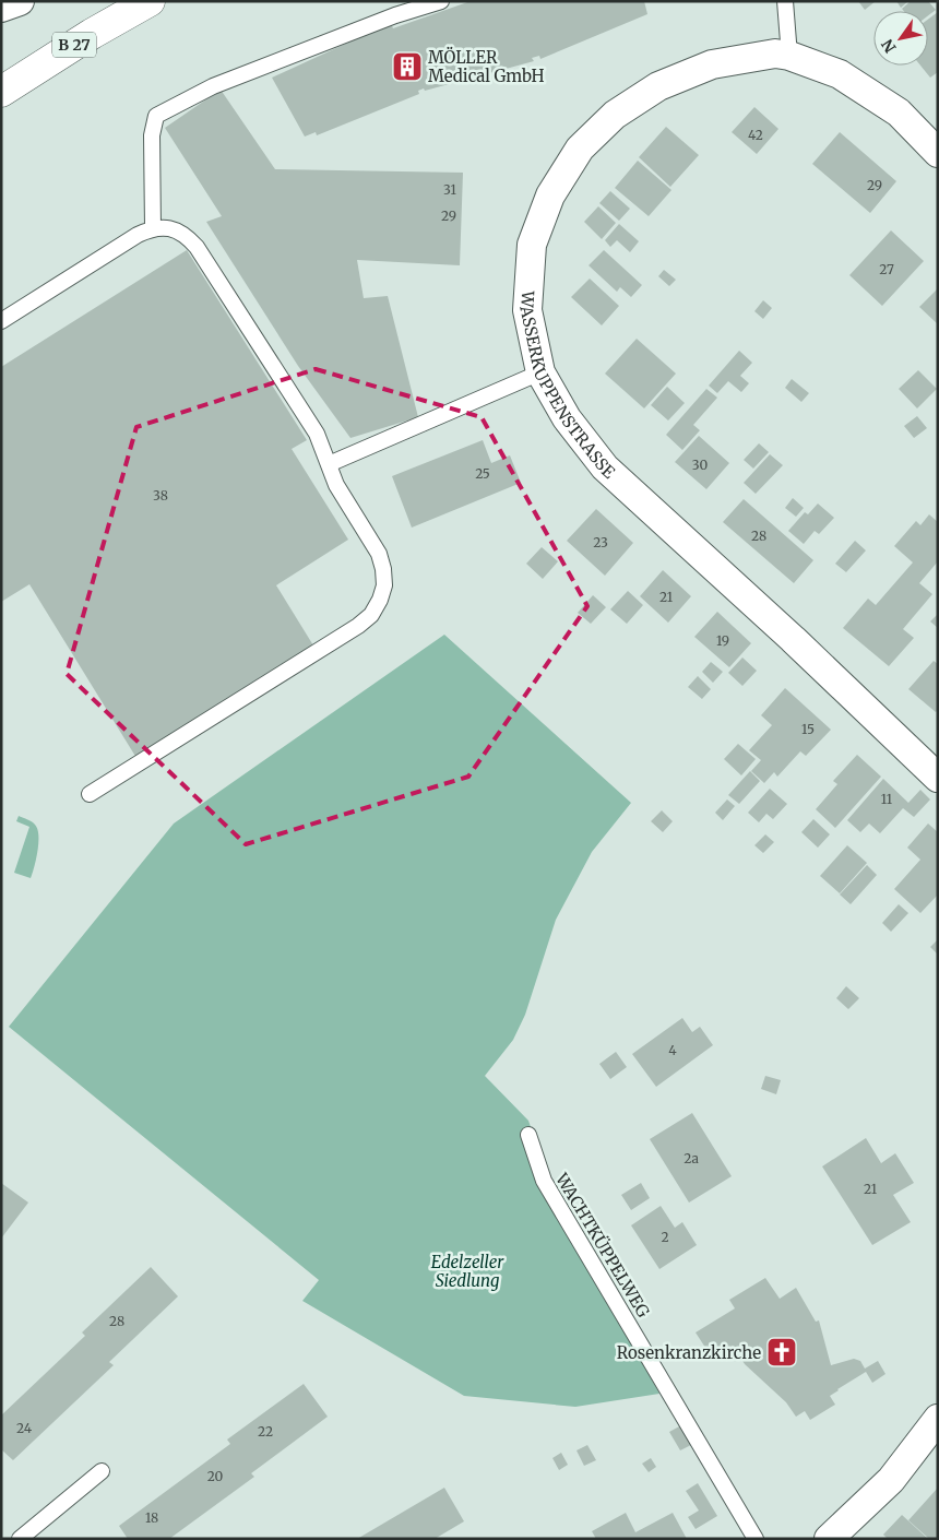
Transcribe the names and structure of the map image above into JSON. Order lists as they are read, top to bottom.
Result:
{
  "streets": {
    "highway": ["B 27"],
    "street": ["WASSERKUPPENSTRASSE"],
    "lane": ["WACHTKÜPPELWEG"]
  },
  "parks": ["Edelzeller Siedlung"],
  "places": {
    "building": ["MÖLLER Medical GmbH"],
    "church": ["Rosenkranzkirche"]
  },
  "house_numbers": [
    "42",
    "29",
    "31",
    "29",
    "27",
    "30",
    "25",
    "38",
    "28",
    "23",
    "21",
    "19",
    "15",
    "11",
    "4",
    "2a",
    "21",
    "2",
    "28",
    "24",
    "22",
    "20",
    "18"
  ],
  "north": "bottom left"
}
